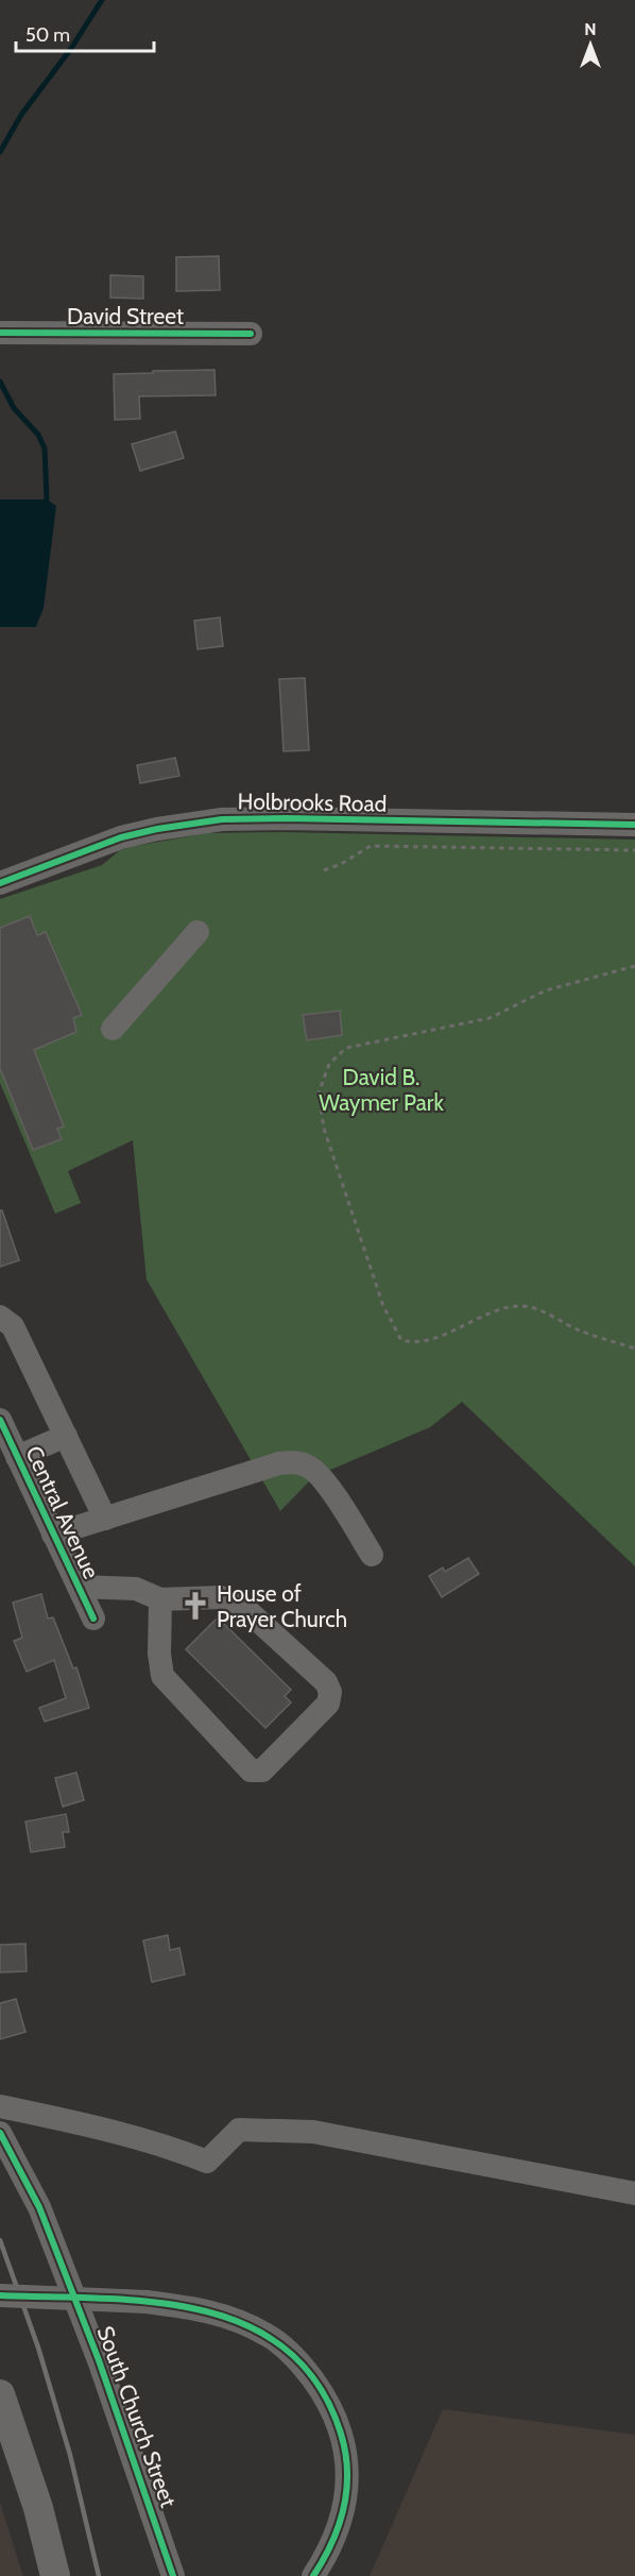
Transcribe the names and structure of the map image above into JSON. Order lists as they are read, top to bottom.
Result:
{
  "streets": {
    "street": [
      "David Street",
      "Holbrooks Road",
      "Central Avenue",
      "South Church Street"
    ]
  },
  "parks": ["David B. Waymer Park"],
  "places": {
    "church": ["House of Prayer Church"]
  },
  "scale_bar": "50 m",
  "north": "top"
}
